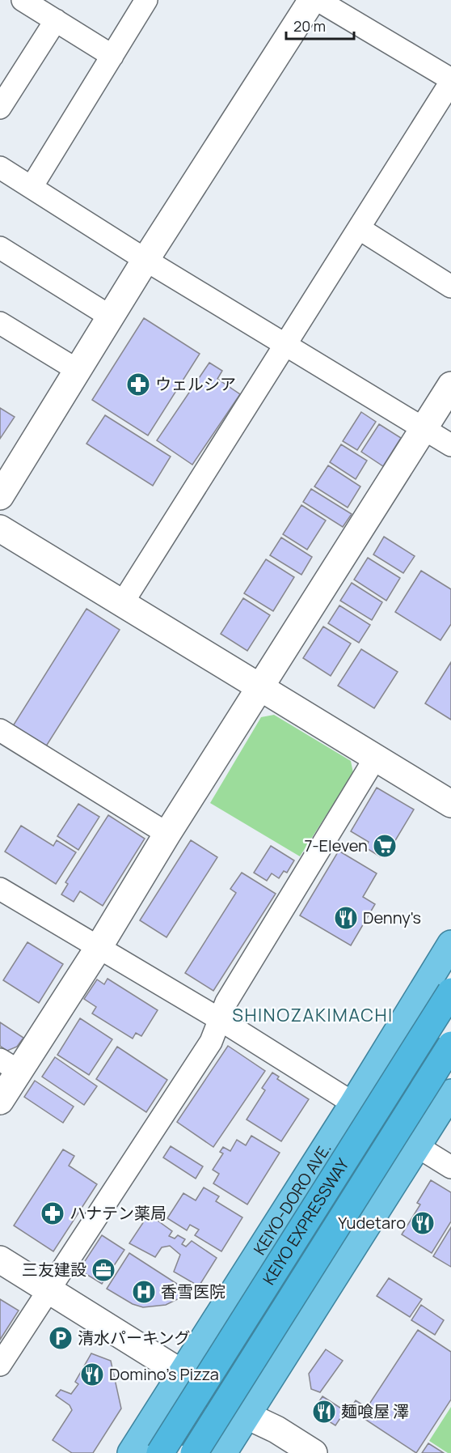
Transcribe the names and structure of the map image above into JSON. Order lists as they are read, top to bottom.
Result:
{
  "streets": {
    "highway": ["KEIYO-DORO AVE.", "KEIYO EXPRESSWAY"]
  },
  "districts": ["SHINOZAKIMACHI"],
  "places": {
    "pharmacy": ["ウェルシア", "ハナテン薬局"],
    "supermarket": ["7-Eleven"],
    "restaurant": [
      "Denny's",
      "Yudetaro",
      "Domino's Pizza",
      "麺喰屋 澤"
    ],
    "office": ["三友建設"],
    "hospital": ["香雪医院"],
    "parking": ["清水パーキング"]
  },
  "scale_bar": "20 m"
}
